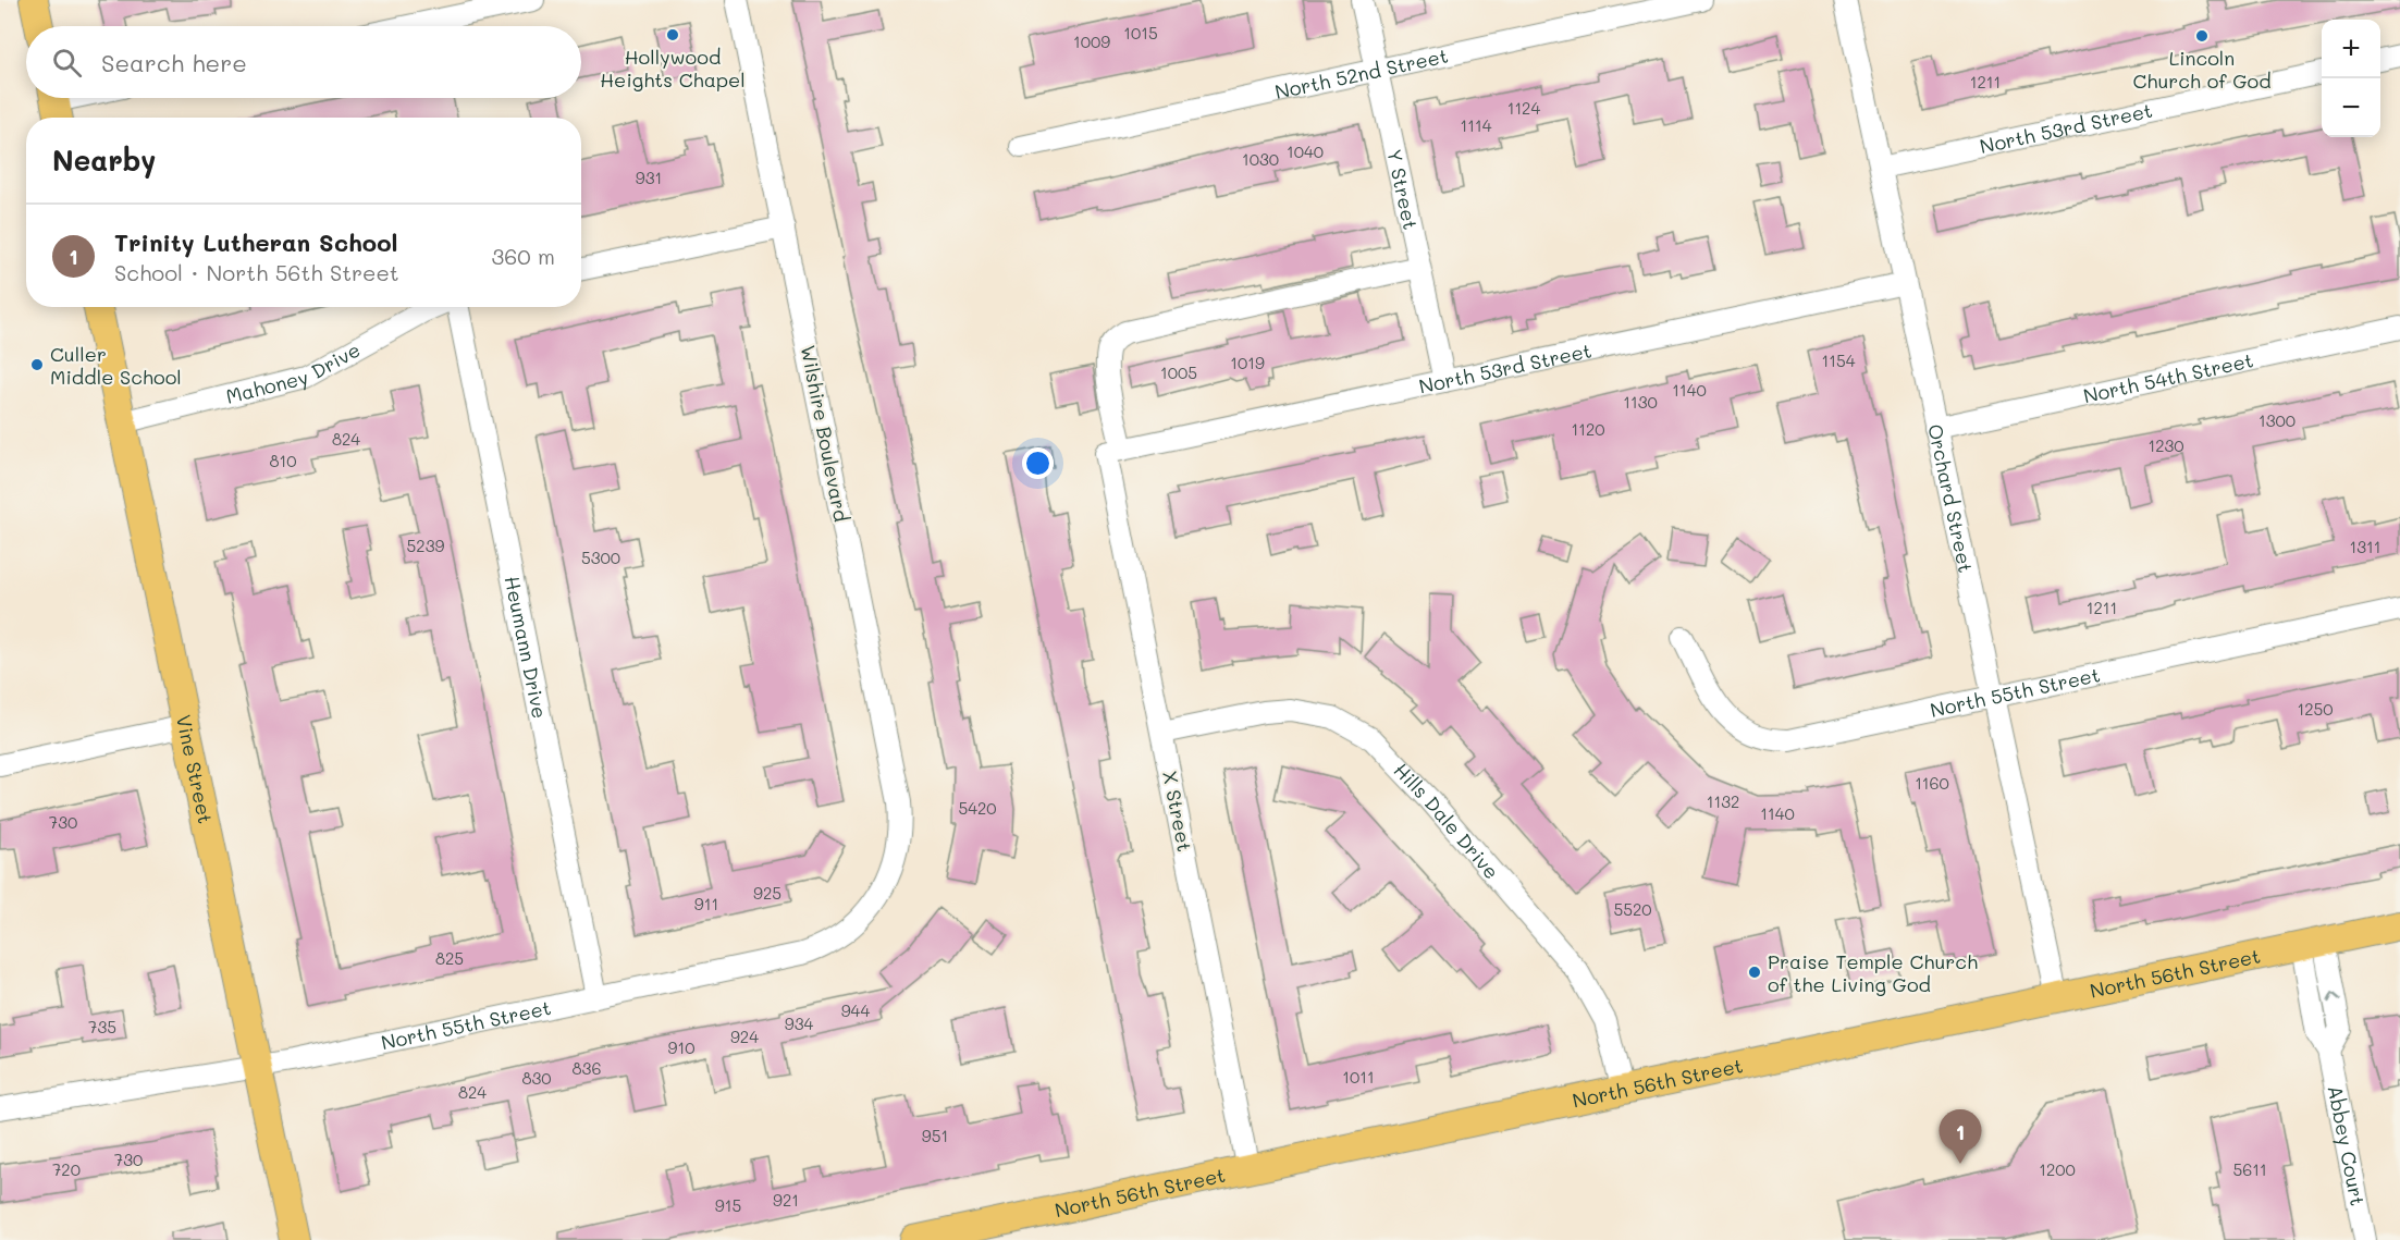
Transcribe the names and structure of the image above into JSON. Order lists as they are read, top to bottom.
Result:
{
  "streets": {
    "main road": ["Vine Street", "North 56th Street"],
    "street": [
      "North 52nd Street",
      "North 53rd Street",
      "Y Street",
      "Mahoney Drive",
      "North 54th Street",
      "Wilshire Boulevard",
      "Orchard Street",
      "Heumann Drive",
      "North 55th Street",
      "X Street",
      "Hills Dale Drive",
      "Abbey Court"
    ]
  },
  "crossings": [
    ["North 52nd Street", "Y Street"],
    ["North 53rd Street", "Y Street"],
    ["North 53rd Street", "Orchard Street"],
    ["North 53rd Street", "X Street"],
    ["Y Street", "X Street"],
    ["Mahoney Drive", "Vine Street"],
    ["North 54th Street", "Orchard Street"],
    ["Wilshire Boulevard", "North 55th Street"],
    ["Orchard Street", "North 55th Street"],
    ["Orchard Street", "North 56th Street"],
    ["Heumann Drive", "North 55th Street"],
    ["North 55th Street", "Vine Street"],
    ["X Street", "Hills Dale Drive"],
    ["X Street", "North 56th Street"],
    ["Hills Dale Drive", "North 56th Street"],
    ["North 56th Street", "Abbey Court"]
  ],
  "places": [
    "Hollywood Heights Chapel",
    "Lincoln Church of God",
    "Culler Middle School",
    "Praise Temple Church of the Living God"
  ],
  "house_numbers": [
    "1015",
    "1009",
    "1211",
    "1124",
    "1114",
    "1040",
    "1030",
    "931",
    "1154",
    "1019",
    "1005",
    "1140",
    "1130",
    "1300",
    "1120",
    "824",
    "1230",
    "810",
    "5239",
    "1311",
    "5300",
    "1211",
    "1250",
    "1160",
    "1132",
    "5420",
    "1140",
    "730",
    "925",
    "911",
    "5520",
    "825",
    "944",
    "934",
    "735",
    "924",
    "910",
    "836",
    "1011",
    "830",
    "824",
    "951",
    "730",
    "720",
    "1200",
    "5611",
    "921",
    "915"
  ],
  "page": {
    "map_buttons": ["+", "−"],
    "search": "Search here",
    "heading": "Nearby",
    "list": [
      {
        "mark": "1",
        "name": "Trinity Lutheran School",
        "note": "School · North 56th Street",
        "value": "360 m"
      }
    ],
    "pins": "1"
  }
}
